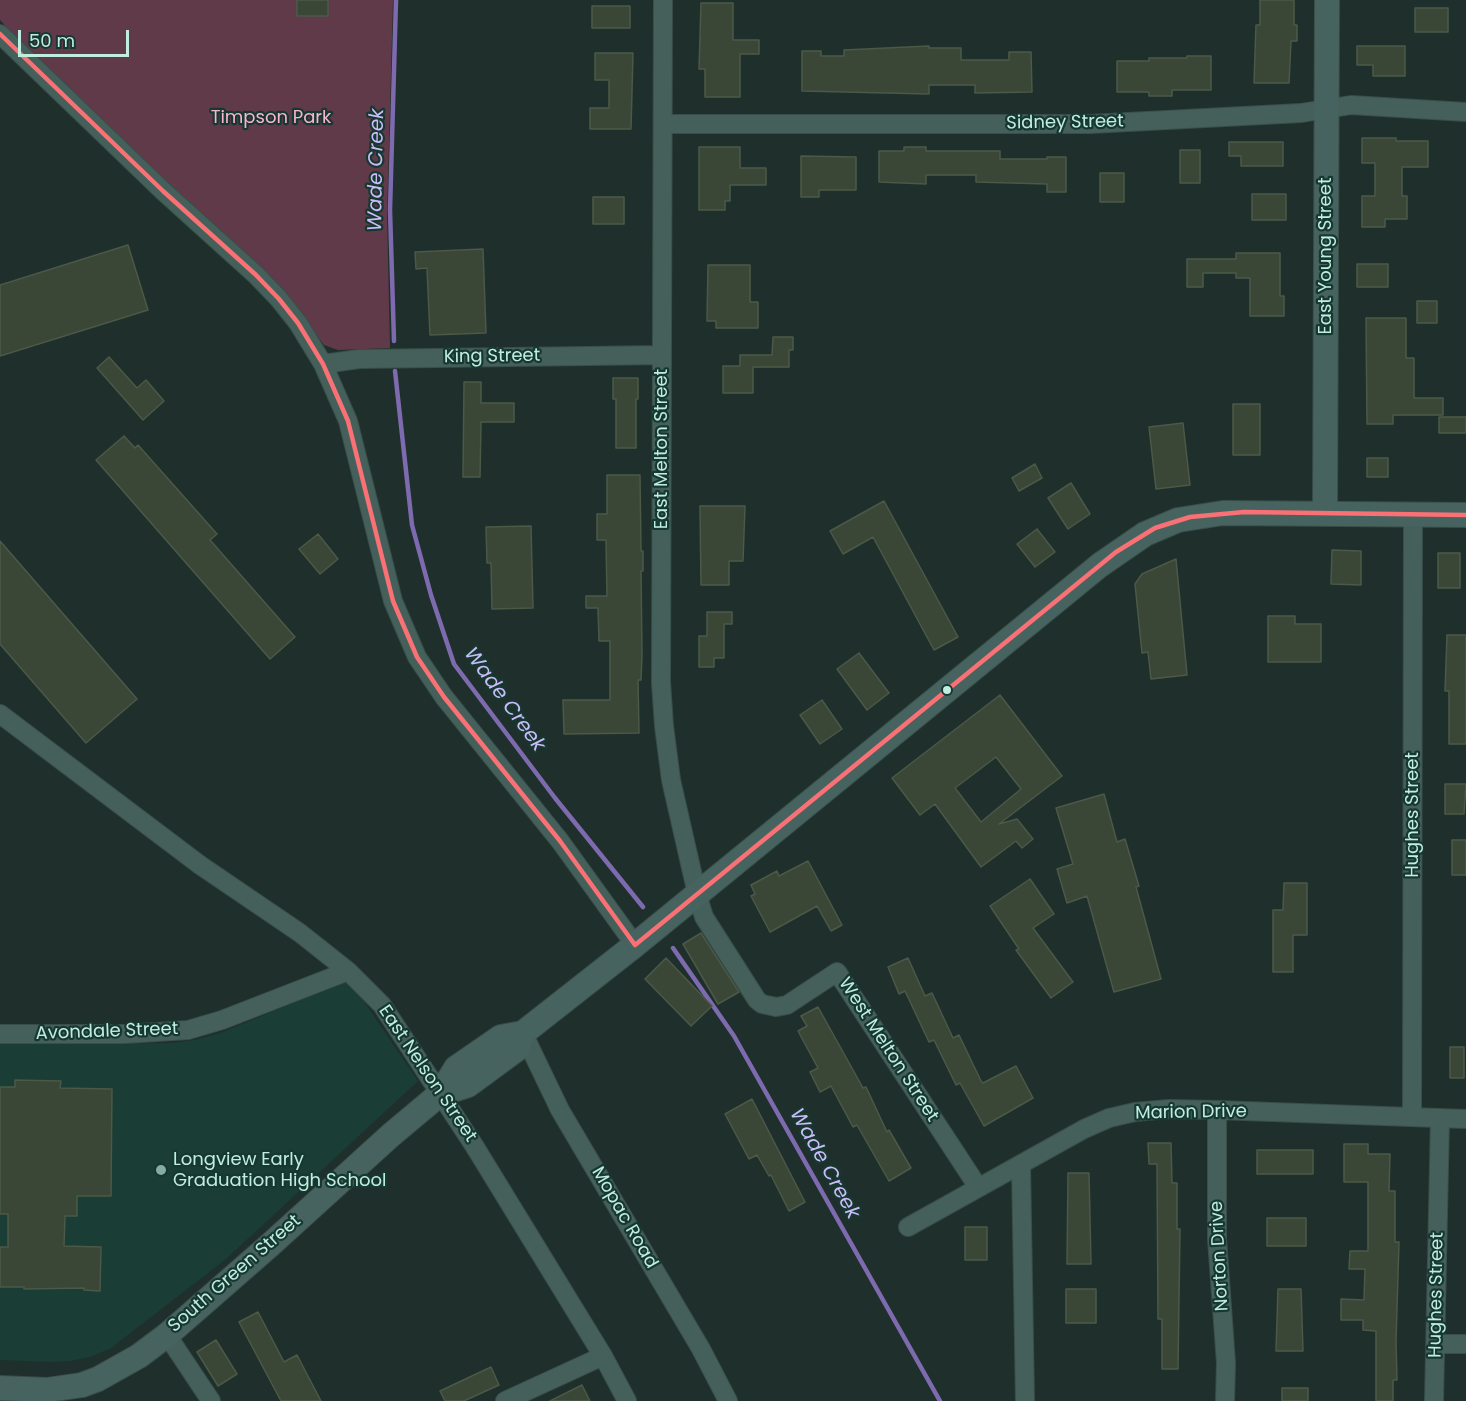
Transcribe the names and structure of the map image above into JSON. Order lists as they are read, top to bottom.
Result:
{
  "streets": {
    "street": [
      "Sidney Street",
      "East Young Street",
      "King Street",
      "East Melton Street",
      "Hughes Street",
      "Avondale Street",
      "West Melton Street",
      "East Nelson Street",
      "Marion Drive",
      "Mopac Road",
      "Norton Drive",
      "South Green Street"
    ]
  },
  "crossings": [
    ["Sidney Street", "East Young Street"],
    ["Sidney Street", "East Melton Street"],
    ["East Young Street", "South Green Street"],
    ["King Street", "East Melton Street"],
    ["East Melton Street", "West Melton Street"],
    ["East Melton Street", "South Green Street"],
    ["Hughes Street", "Marion Drive"],
    ["Hughes Street", "South Green Street"],
    ["Avondale Street", "East Nelson Street"],
    ["West Melton Street", "Marion Drive"],
    ["West Melton Street", "South Green Street"],
    ["East Nelson Street", "South Green Street"],
    ["Marion Drive", "Norton Drive"],
    ["Mopac Road", "South Green Street"]
  ],
  "water": ["Wade Creek"],
  "parks": ["Timpson Park"],
  "places": ["Longview Early Graduation High School"],
  "scale_bar": "50 m"
}
